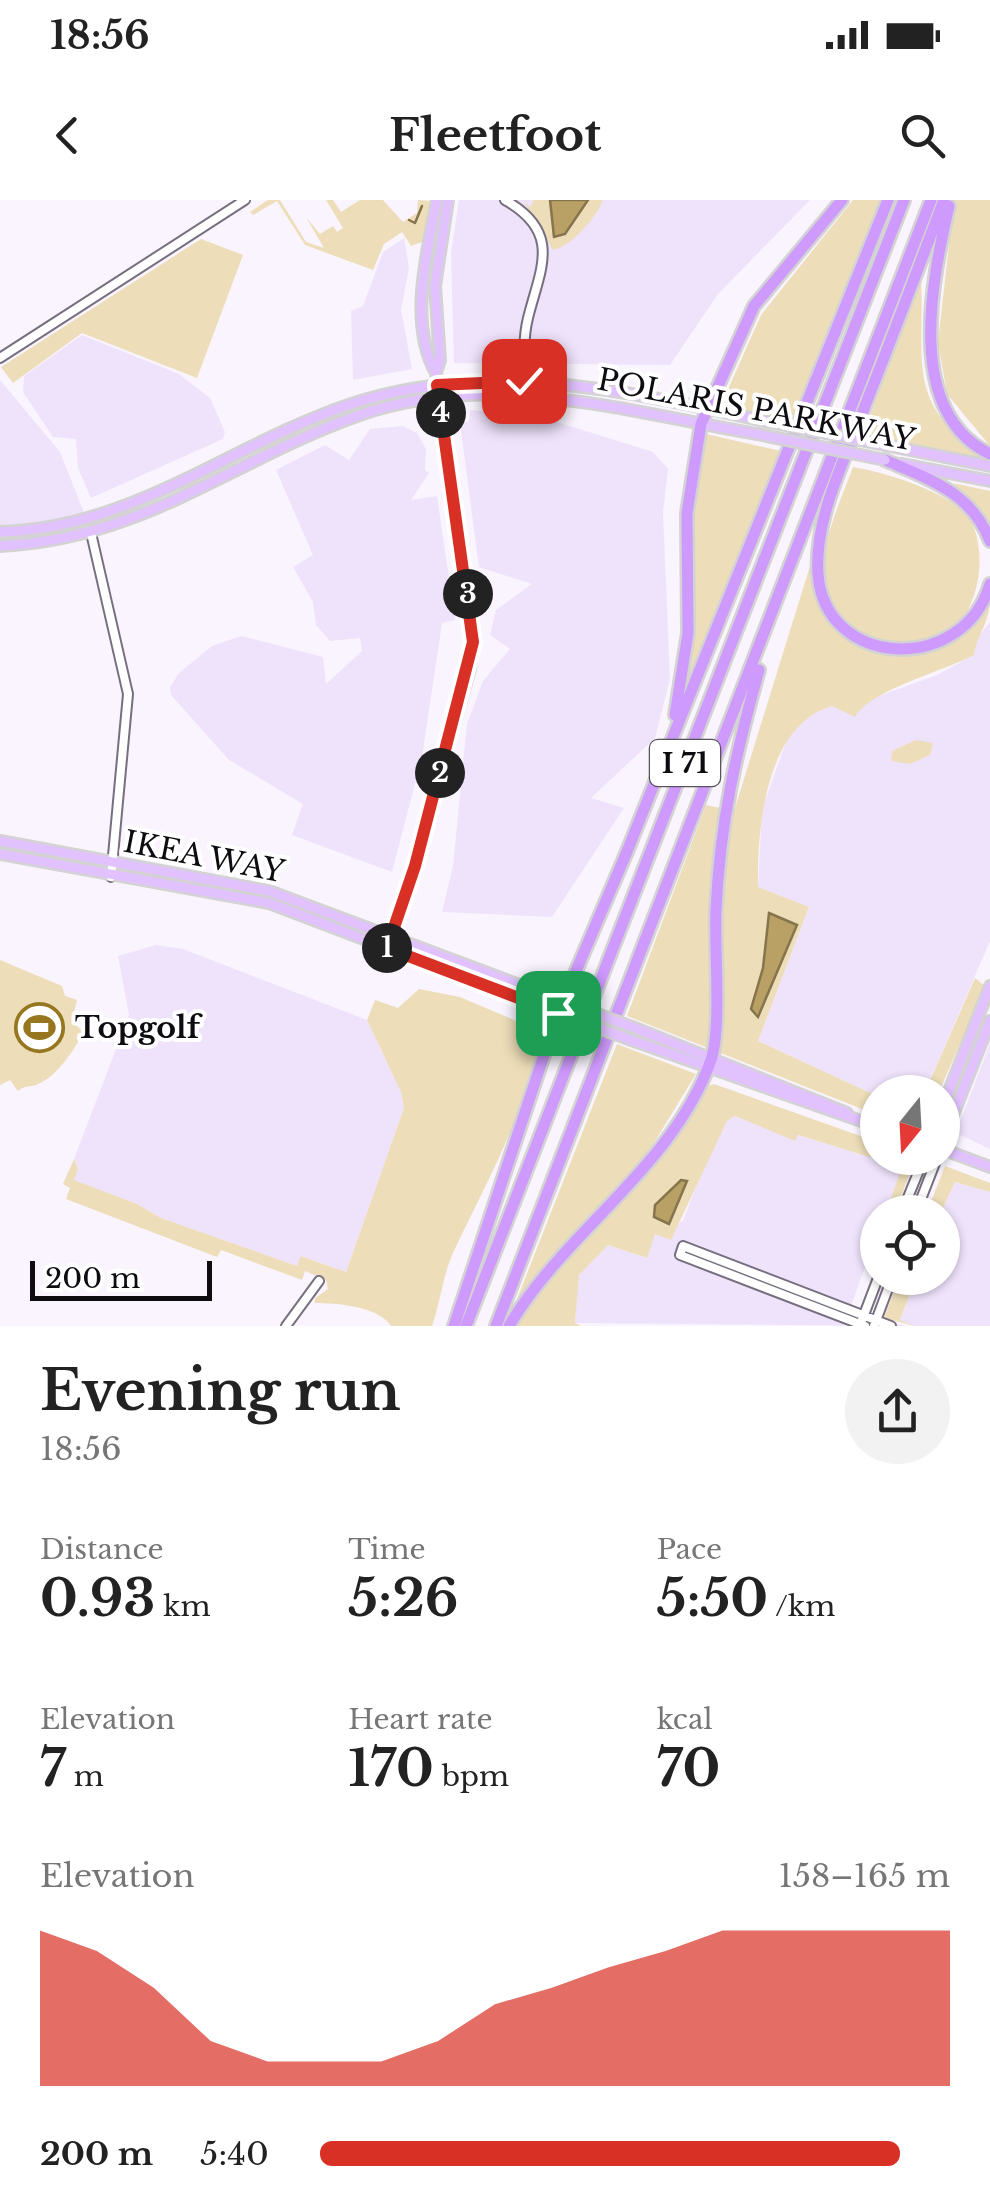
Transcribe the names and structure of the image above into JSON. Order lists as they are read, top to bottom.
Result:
{
  "streets": {
    "highway": ["I 71"],
    "main road": ["POLARIS PARKWAY", "IKEA WAY"]
  },
  "places": {
    "sports": ["Topgolf"]
  },
  "scale_bar": "200 m",
  "north": "bottom",
  "page": {
    "status": "18:56",
    "header": "Fleetfoot",
    "pins": [
      "4",
      "3",
      "2",
      "1"
    ],
    "scale": "200 m",
    "heading": ["Evening run", "18:56"],
    "stats": [
      ["Distance", "0.93 km"],
      ["Time", "5:26"],
      ["Pace", "5:50 /km"],
      ["Elevation", "7 m"],
      ["Heart rate", "170 bpm"],
      ["kcal", "70"]
    ],
    "chart": ["Elevation", "158–165 m"],
    "list": [
      {
        "name": "200 m",
        "note": "5:40"
      }
    ]
  }
}
